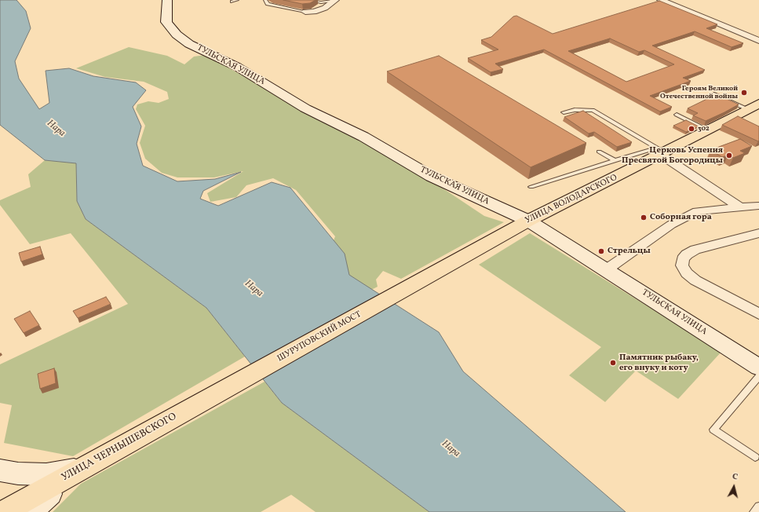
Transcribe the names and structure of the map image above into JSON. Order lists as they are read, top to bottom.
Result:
{
  "streets": {
    "main road": ["УЛИЦА ВОЛОДАРСКОГО", "ШУРУПОВСКИЙ МОСТ", "УЛИЦА ЧЕРНЫШЕВСКОГО"],
    "street": ["ТУЛЬСКАЯ УЛИЦА"]
  },
  "crossings": [
    ["ТУЛЬСКАЯ УЛИЦА", "УЛИЦА ВОЛОДАРСКОГО"],
    ["УЛИЦА ВОЛОДАРСКОГО", "ШУРУПОВСКИЙ МОСТ"],
    ["ШУРУПОВСКИЙ МОСТ", "УЛИЦА ЧЕРНЫШЕВСКОГО"]
  ],
  "water": ["Нара"],
  "places": [
    "Героям Великой Отечественной войны",
    "302",
    "Церковь Успения Пресвятой Богородицы",
    "Соборная гора",
    "Стрельцы",
    "Памятник рыбаку, его внуку и коту"
  ],
  "north": "top"
}
